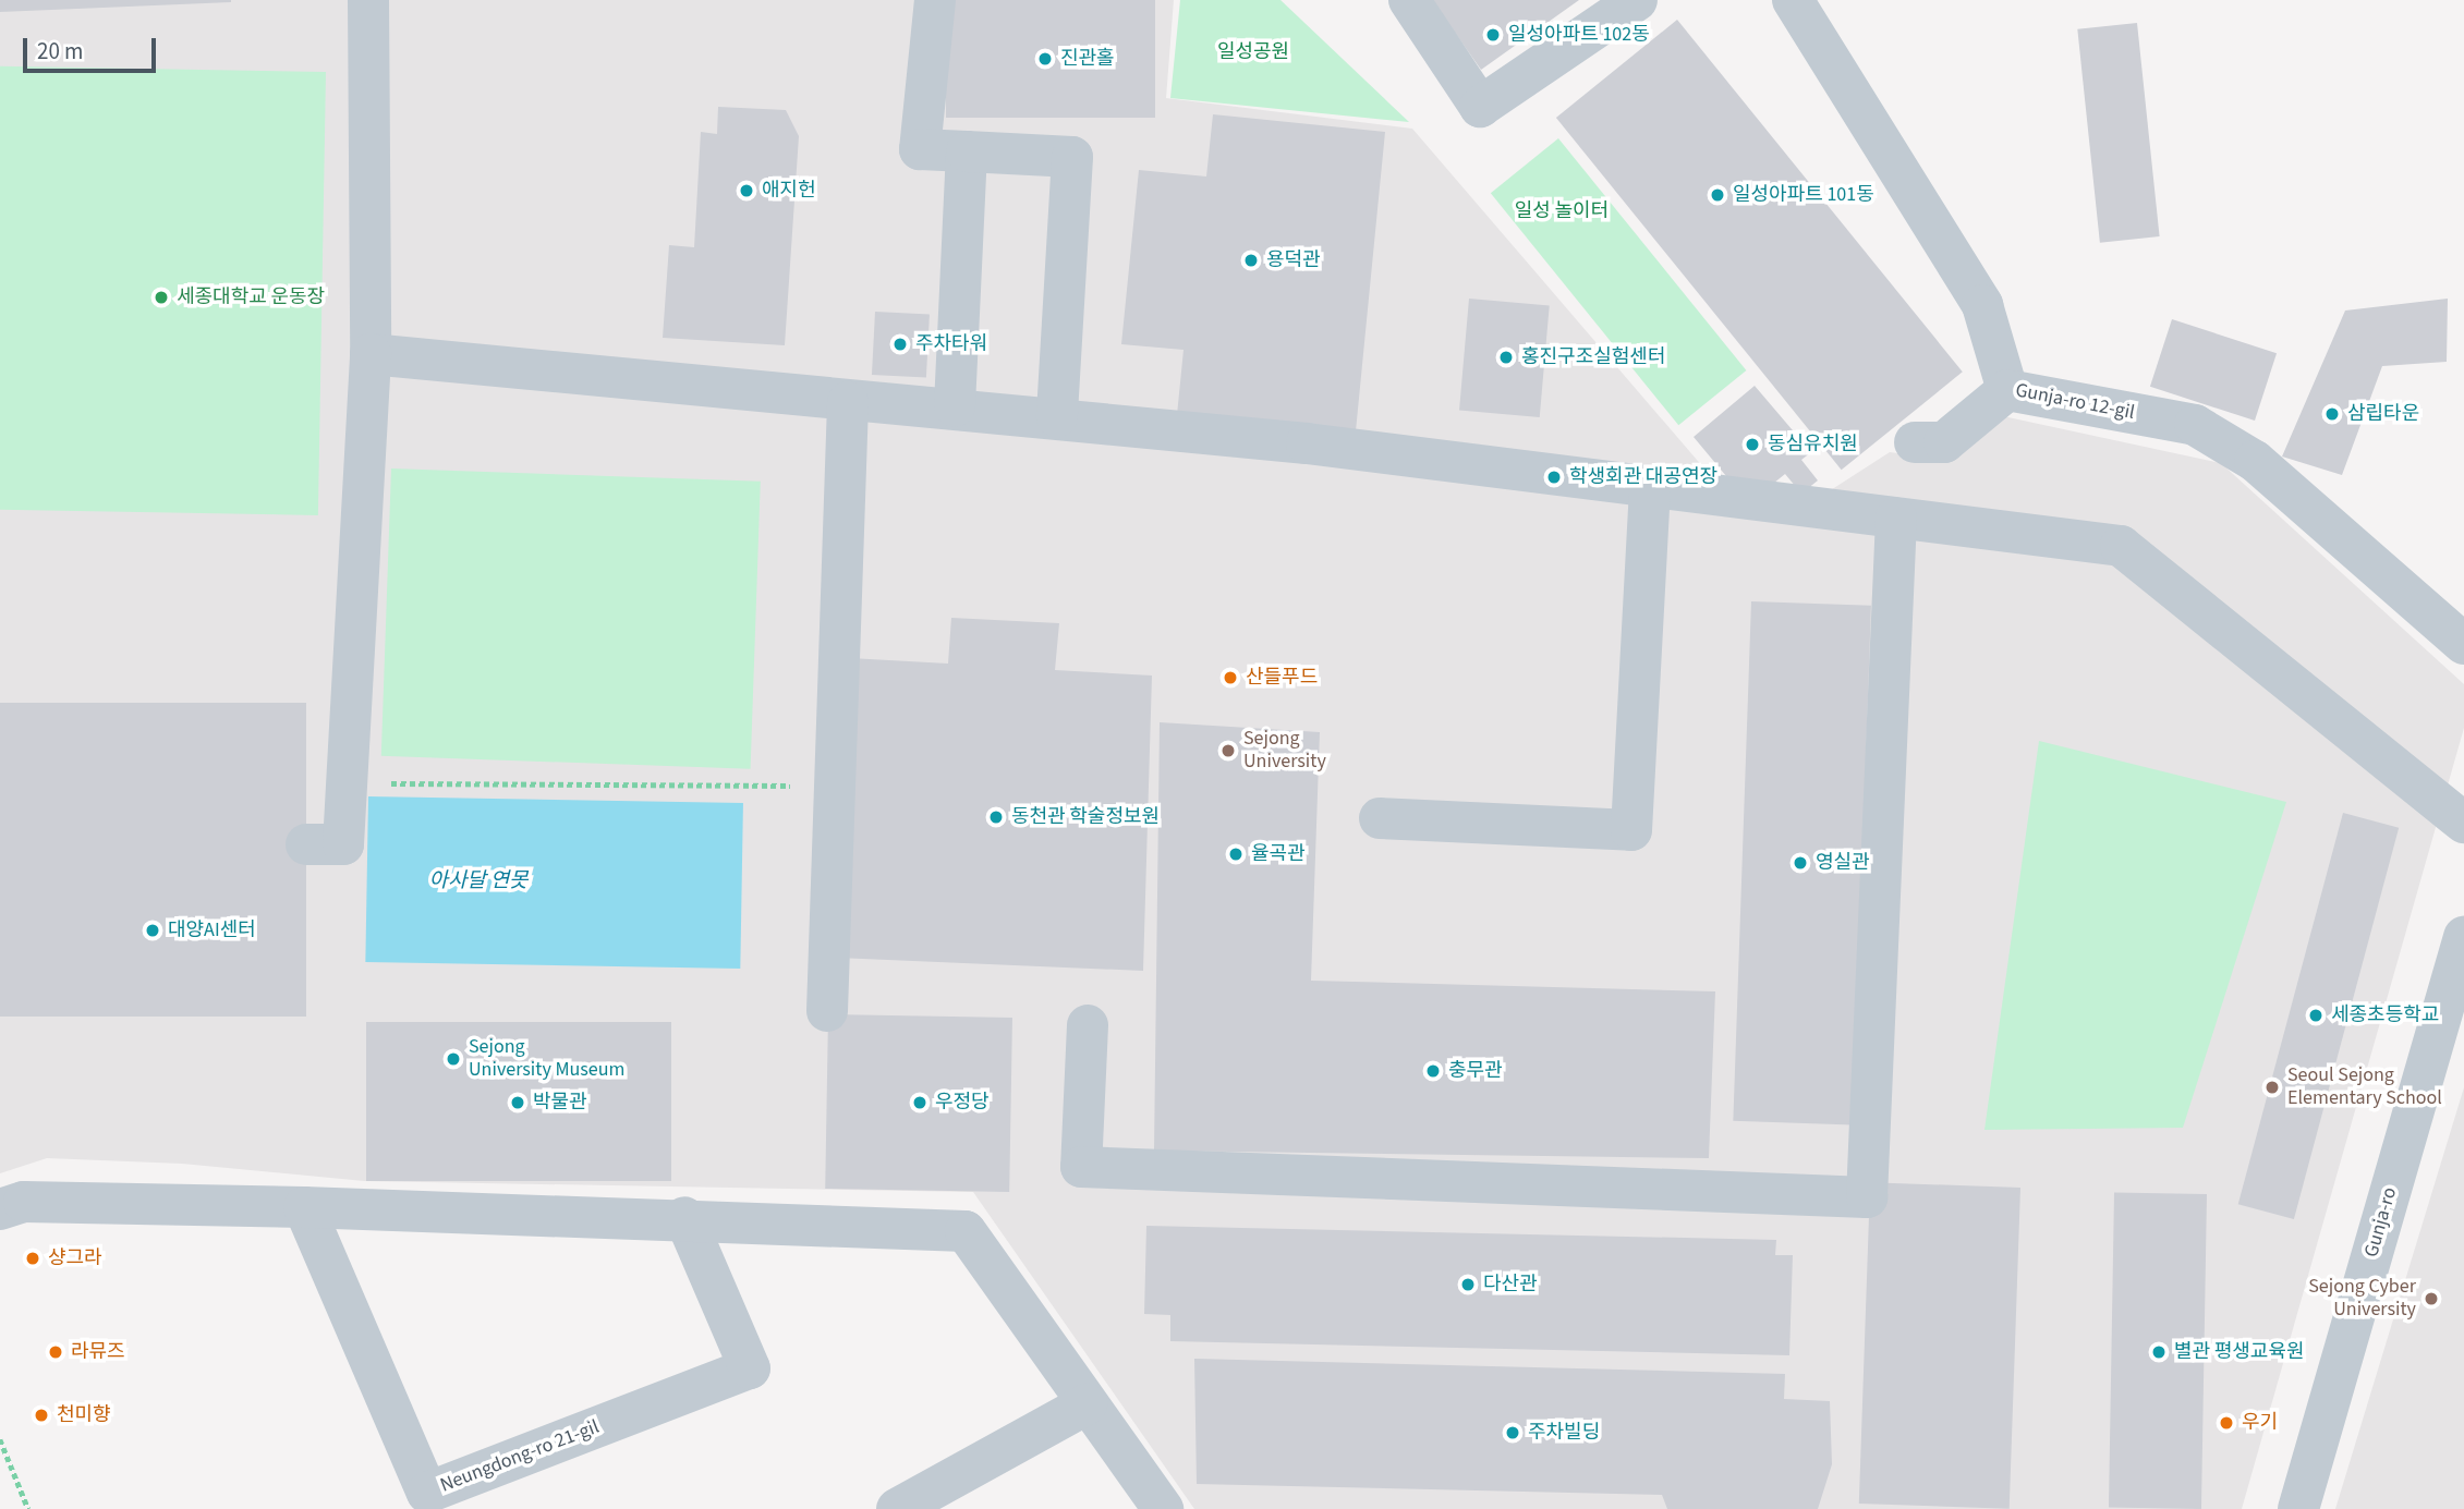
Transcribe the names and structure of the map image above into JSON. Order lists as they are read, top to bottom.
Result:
{
  "streets": {
    "street": ["Gunja-ro 12-gil", "Gunja-ro", "Neungdong-ro 21-gil"]
  },
  "water": ["아사달 연못"],
  "parks": ["일성공원", "일성 놀이터"],
  "places": [
    "일성아파트 102동",
    "진관홀",
    "애지헌",
    "일성아파트 101동",
    "용덕관",
    "세종대학교 운동장",
    "주차타워",
    "홍진구조실험센터",
    "삼립타운",
    "동심유치원",
    "학생회관 대공연장",
    "산들푸드",
    "Sejong University",
    "동천관 학술정보원",
    "율곡관",
    "영실관",
    "대양AI센터",
    "세종초등학교",
    "Sejong University Museum",
    "충무관",
    "Seoul Sejong Elementary School",
    "박물관",
    "우정당",
    "샹그라",
    "다산관",
    "Sejong Cyber University",
    "라뮤즈",
    "별관 평생교육원",
    "천미향",
    "우기",
    "주차빌딩"
  ],
  "scale_bar": "20 m"
}
